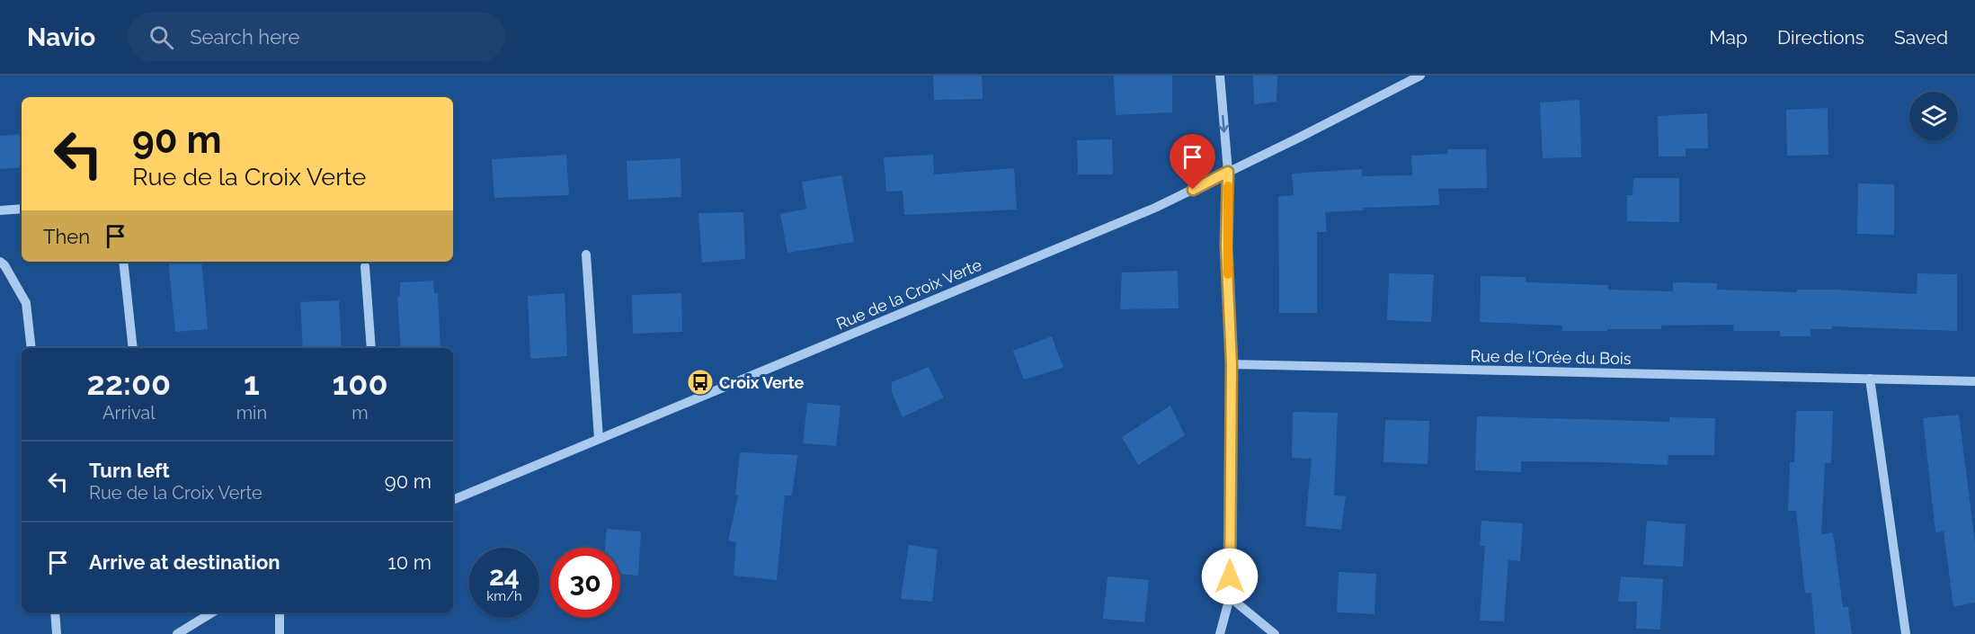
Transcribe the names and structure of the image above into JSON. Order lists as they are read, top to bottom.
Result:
{
  "streets": {
    "street": ["Rue de la Croix Verte", "Rue de l'Orée du Bois"]
  },
  "places": {
    "bus stop": ["Croix Verte"]
  },
  "page": {
    "header": "Navio",
    "search": "Search here",
    "nav": ["Map", "Directions", "Saved"],
    "turn": ["90 m", "Rue de la Croix Verte"],
    "then": "Then",
    "eta": [
      "22:00",
      "Arrival",
      "1",
      "min",
      "100",
      "m"
    ],
    "list": [
      {
        "name": "Turn left",
        "note": "Rue de la Croix Verte",
        "value": "90 m"
      },
      {
        "name": "Arrive at destination",
        "value": "10 m"
      }
    ],
    "speed": "24 km/h",
    "limit": "30"
  }
}
